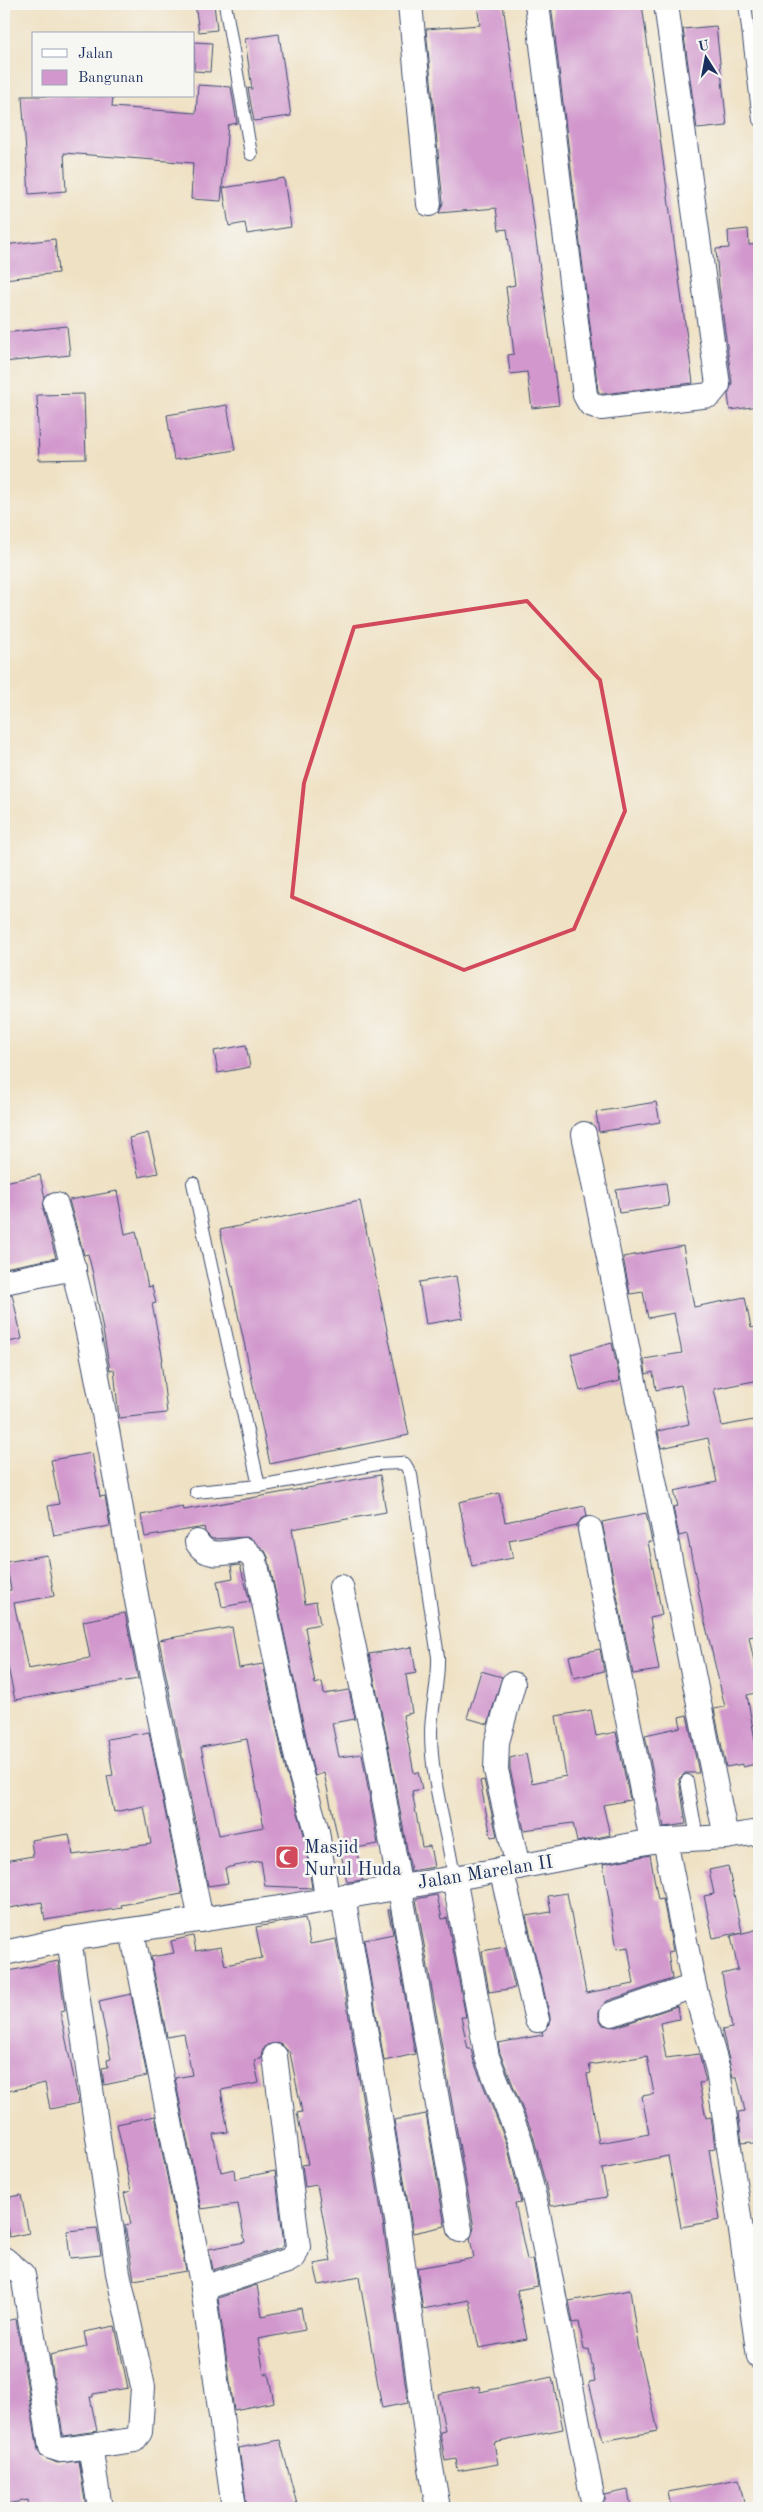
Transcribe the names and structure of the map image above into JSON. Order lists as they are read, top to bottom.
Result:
{
  "streets": {
    "street": ["Jalan Marelan II"]
  },
  "places": {
    "mosque": ["Masjid Nurul Huda"]
  },
  "legend": ["Jalan", "Bangunan"],
  "north": "top"
}
